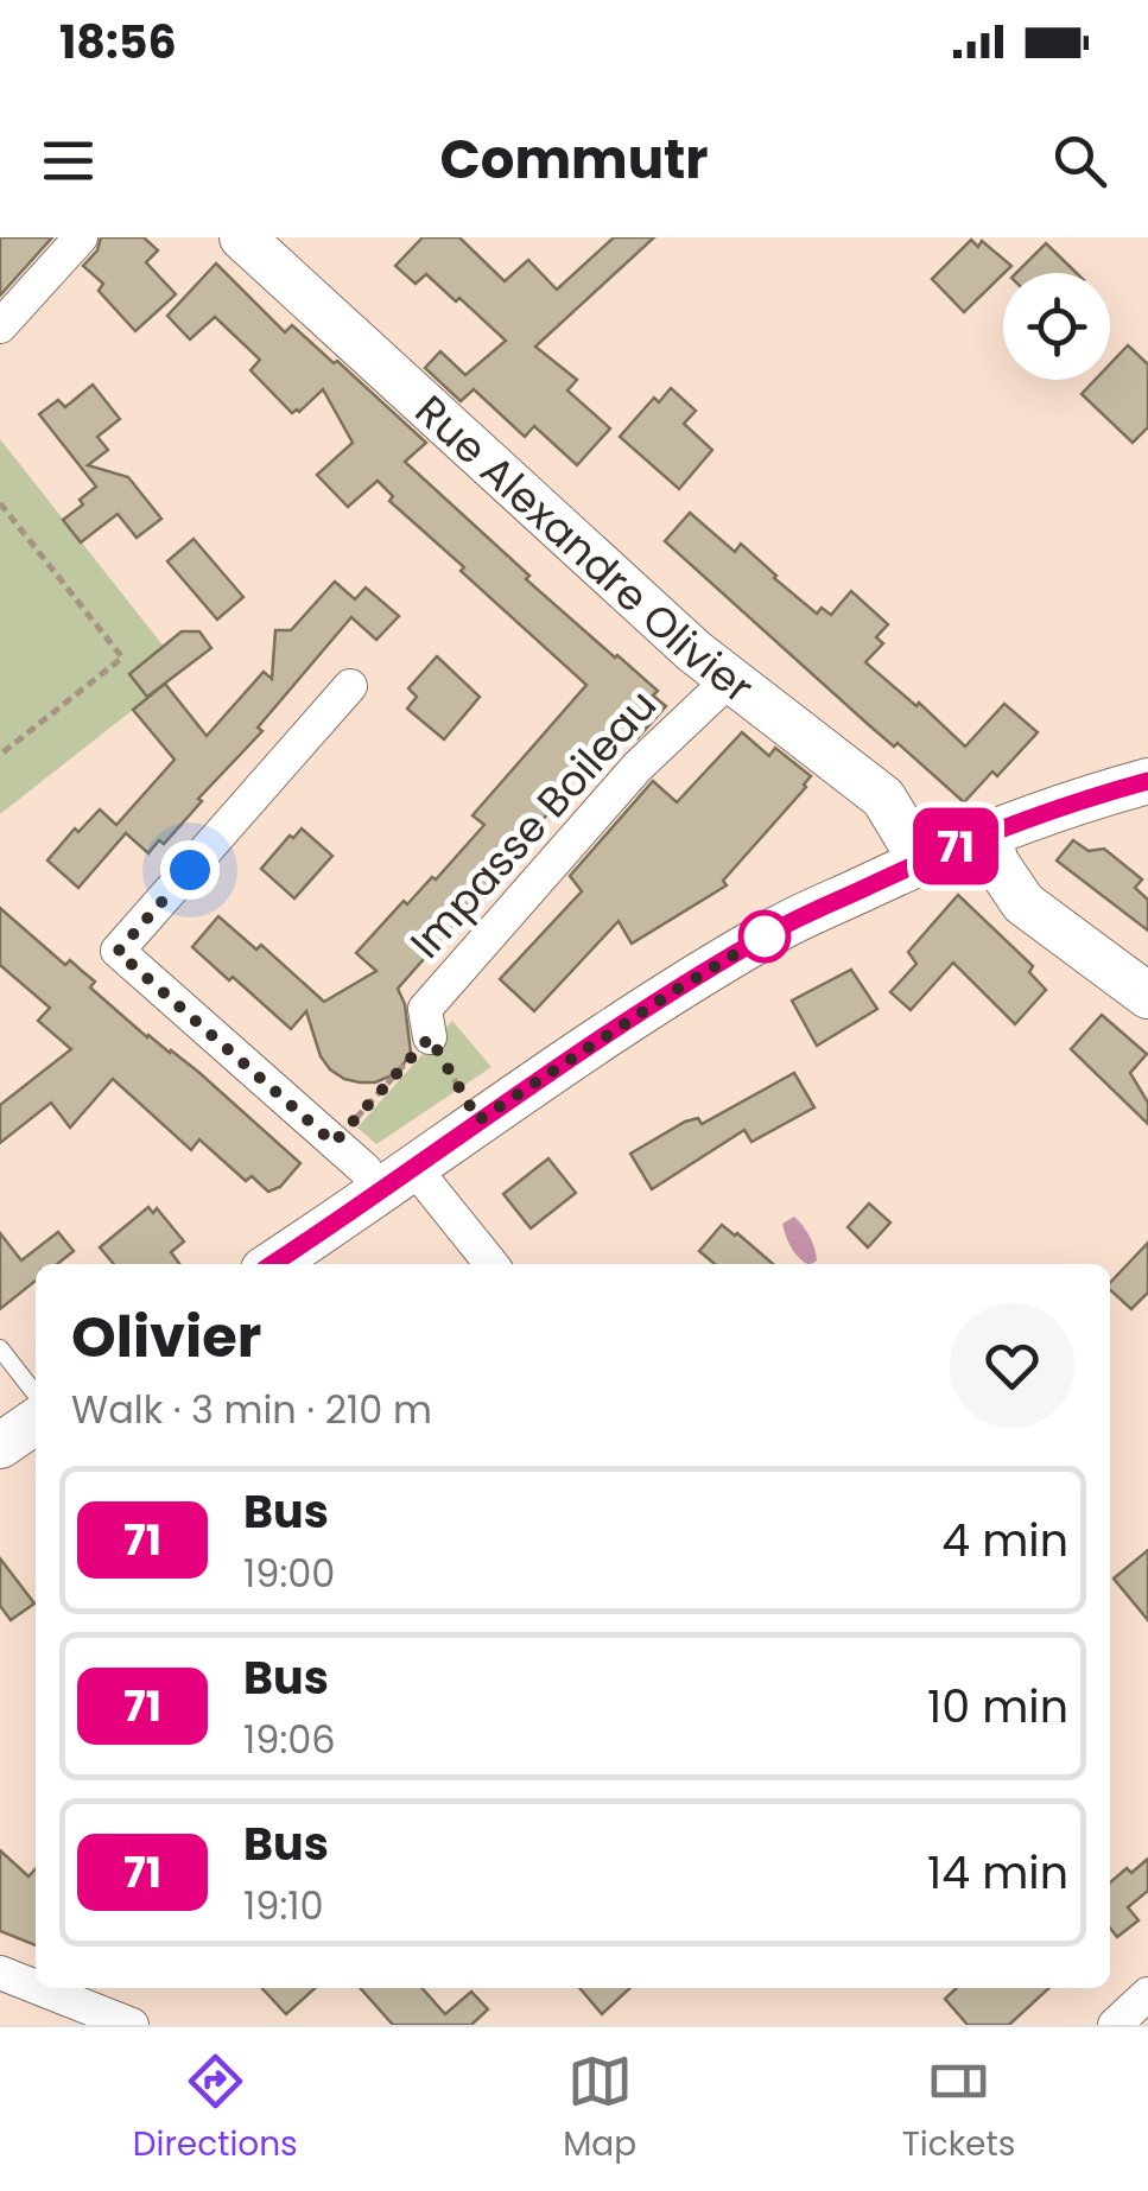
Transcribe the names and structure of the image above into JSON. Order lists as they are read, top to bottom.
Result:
{
  "streets": {
    "street": ["Rue Alexandre Olivier", "Impasse Boileau"]
  },
  "crossings": [
    ["Rue Alexandre Olivier", "Impasse Boileau"]
  ],
  "lines": ["bus line 71"],
  "page": {
    "status": "18:56",
    "header": "Commutr",
    "on_map": "71",
    "heading": ["Olivier", "Walk · 3 min · 210 m"],
    "list": [
      {
        "mark": "71",
        "name": "Bus",
        "note": "19:00",
        "value": "4 min"
      },
      {
        "mark": "71",
        "name": "Bus",
        "note": "19:06",
        "value": "10 min"
      },
      {
        "mark": "71",
        "name": "Bus",
        "note": "19:10",
        "value": "14 min"
      }
    ],
    "tabs": ["Directions", "Map", "Tickets"]
  }
}
